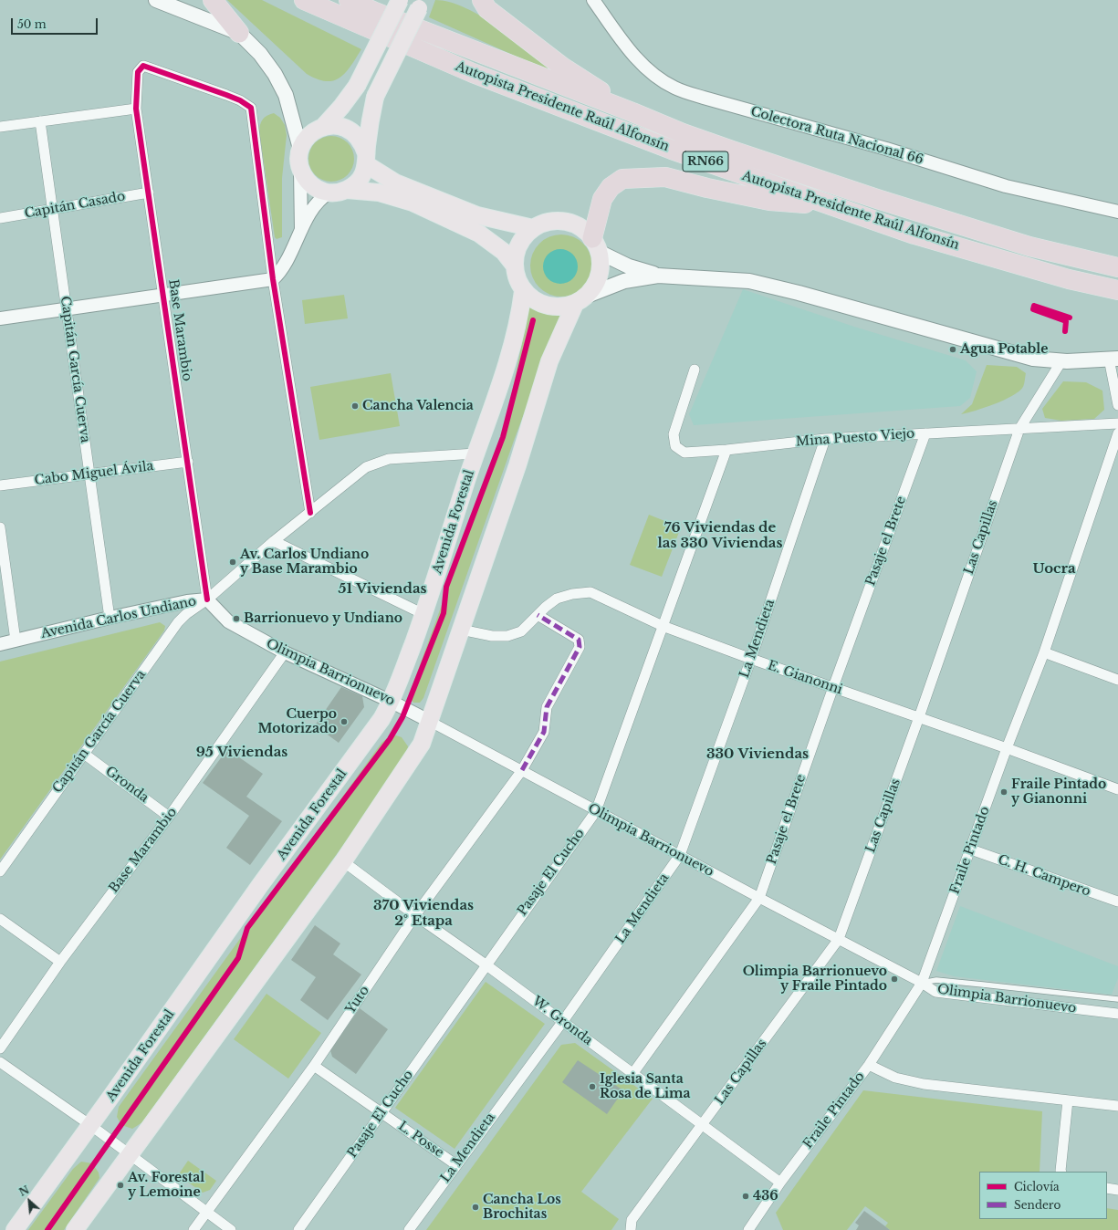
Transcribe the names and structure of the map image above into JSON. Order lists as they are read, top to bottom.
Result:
{
  "streets": {
    "highway": ["Autopista Presidente Raúl Alfonsín", "RN66"],
    "main road": ["Avenida Forestal"],
    "street": [
      "Colectora Ruta Nacional 66",
      "Capitán Casado",
      "Base Marambio",
      "Capitán García Cuerva",
      "Mina Puesto Viejo",
      "Cabo Miguel Ávila",
      "Las Capillas",
      "Pasaje el Brete",
      "Avenida Carlos Undiano",
      "La Mendieta",
      "Olimpia Barrionuevo",
      "E. Gianonni",
      "Gronda",
      "Fraile Pintado",
      "Pasaje El Cucho",
      "C. H. Campero",
      "Yuto",
      "W. Gronda",
      "L. Posse"
    ]
  },
  "crossings": [
    ["Capitán Casado", "Base Marambio"],
    ["Capitán Casado", "Capitán García Cuerva"],
    ["Base Marambio", "Capitán García Cuerva"],
    ["Base Marambio", "Cabo Miguel Ávila"],
    ["Base Marambio", "Avenida Carlos Undiano"],
    ["Base Marambio", "Olimpia Barrionuevo"],
    ["Base Marambio", "Gronda"],
    ["Capitán García Cuerva", "Cabo Miguel Ávila"],
    ["Capitán García Cuerva", "Avenida Carlos Undiano"],
    ["Capitán García Cuerva", "Olimpia Barrionuevo"],
    ["Capitán García Cuerva", "Gronda"],
    ["Mina Puesto Viejo", "Las Capillas"],
    ["Mina Puesto Viejo", "Pasaje el Brete"],
    ["Mina Puesto Viejo", "La Mendieta"],
    ["Mina Puesto Viejo", "Pasaje El Cucho"],
    ["Avenida Forestal", "Avenida Carlos Undiano"],
    ["Avenida Forestal", "Olimpia Barrionuevo"],
    ["Las Capillas", "Olimpia Barrionuevo"],
    ["Las Capillas", "E. Gianonni"],
    ["Las Capillas", "W. Gronda"],
    ["Pasaje el Brete", "Olimpia Barrionuevo"],
    ["Pasaje el Brete", "E. Gianonni"],
    ["Pasaje el Brete", "W. Gronda"],
    ["Avenida Carlos Undiano", "Olimpia Barrionuevo"],
    ["La Mendieta", "Olimpia Barrionuevo"],
    ["La Mendieta", "E. Gianonni"],
    ["La Mendieta", "W. Gronda"],
    ["La Mendieta", "L. Posse"],
    ["Olimpia Barrionuevo", "Fraile Pintado"],
    ["Olimpia Barrionuevo", "Pasaje El Cucho"],
    ["Olimpia Barrionuevo", "Yuto"],
    ["E. Gianonni", "Fraile Pintado"],
    ["E. Gianonni", "Pasaje El Cucho"],
    ["E. Gianonni", "Yuto"],
    ["Fraile Pintado", "C. H. Campero"],
    ["Fraile Pintado", "W. Gronda"],
    ["Pasaje El Cucho", "W. Gronda"],
    ["Pasaje El Cucho", "L. Posse"],
    ["Yuto", "W. Gronda"],
    ["Yuto", "L. Posse"]
  ],
  "districts": [
    "76 Viviendas de las 330 Viviendas",
    "Uocra",
    "51 Viviendas",
    "95 Viviendas",
    "330 Viviendas",
    "370 Viviendas 2° Etapa"
  ],
  "places": [
    "Agua Potable",
    "Cancha Valencia",
    "Av. Carlos Undiano y Base Marambio",
    "Barrionuevo y Undiano",
    "Cuerpo Motorizado",
    "Fraile Pintado y Gianonni",
    "Olimpia Barrionuevo y Fraile Pintado",
    "Iglesia Santa Rosa de Lima",
    "Av. Forestal y Lemoine",
    "436",
    "Cancha Los Brochitas"
  ],
  "legend": ["Ciclovía", "Sendero"],
  "scale_bar": "50 m",
  "north": "top left"
}
